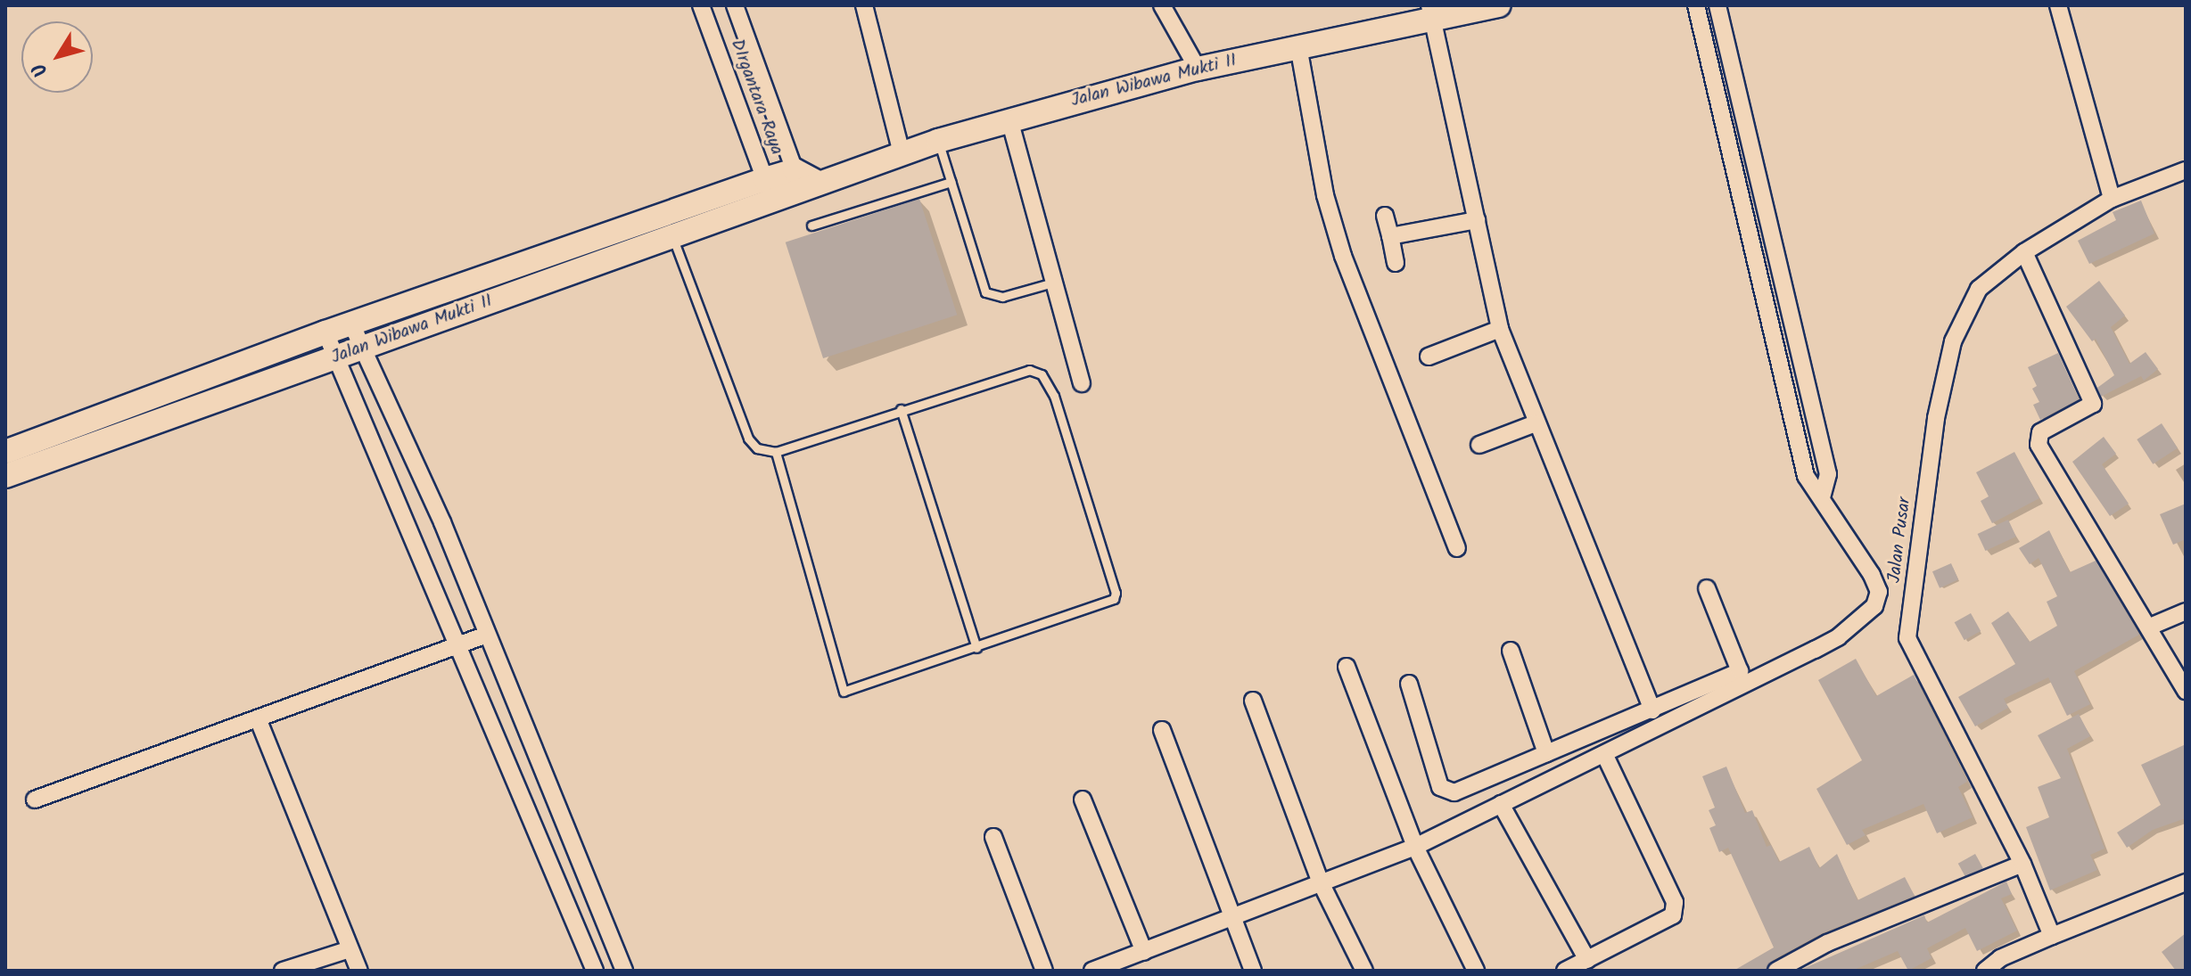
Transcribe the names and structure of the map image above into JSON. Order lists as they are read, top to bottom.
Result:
{
  "streets": {
    "main road": ["Jalan Wibawa Mukti II"],
    "street": ["DIrgantara Raya", "Jalan Pusar"]
  },
  "crossings": [
    ["Jalan Wibawa Mukti II", "DIrgantara Raya"]
  ],
  "north": "bottom left"
}
